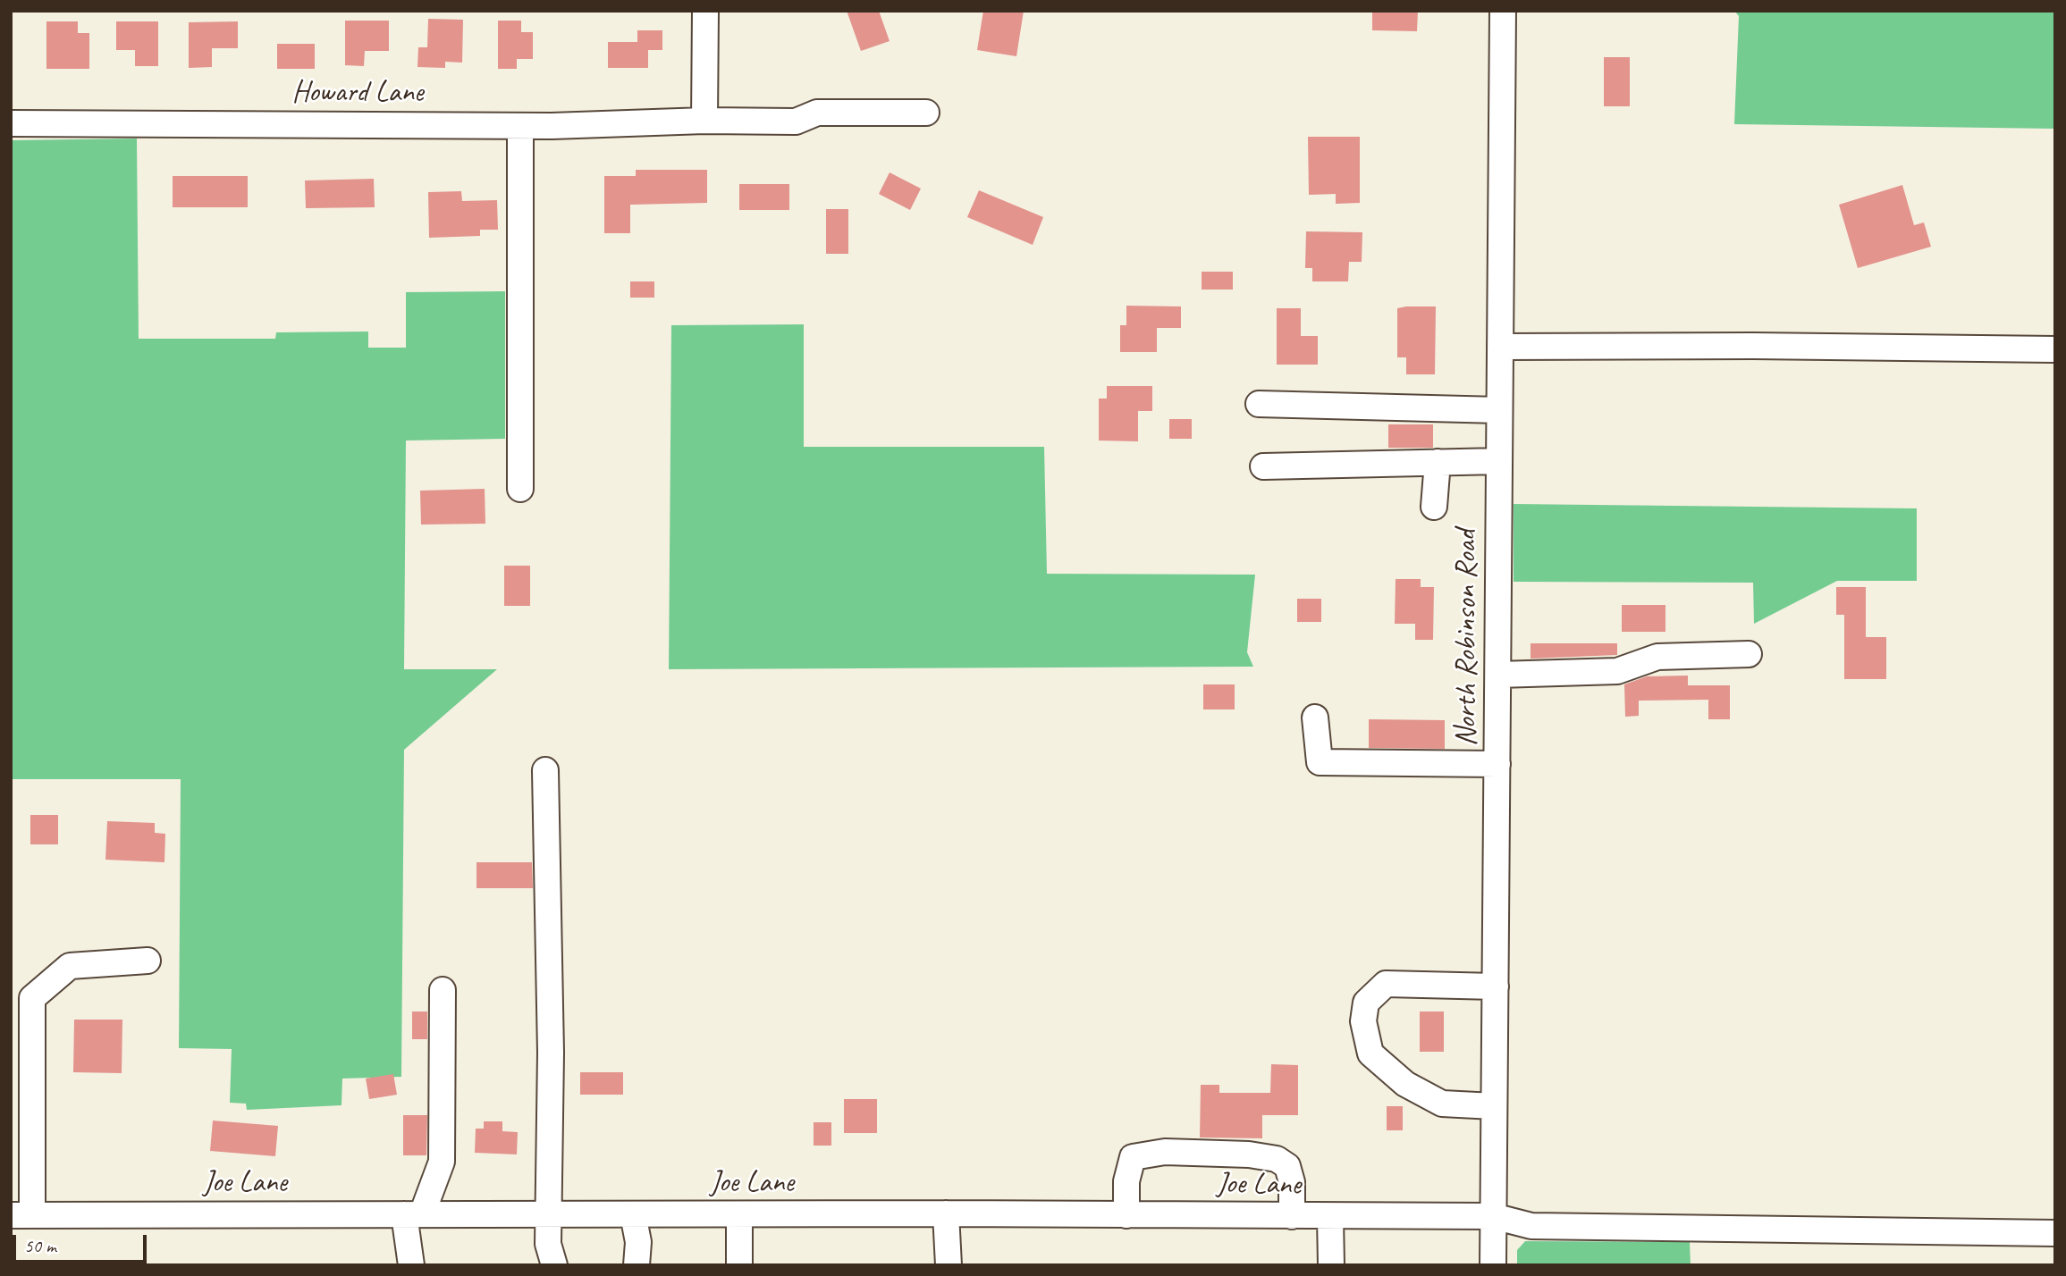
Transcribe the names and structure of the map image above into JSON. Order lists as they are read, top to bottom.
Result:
{
  "streets": {
    "street": ["Howard Lane", "North Robinson Road", "Joe Lane"]
  },
  "crossings": [
    ["North Robinson Road", "Joe Lane"]
  ],
  "scale_bar": "50 m"
}
